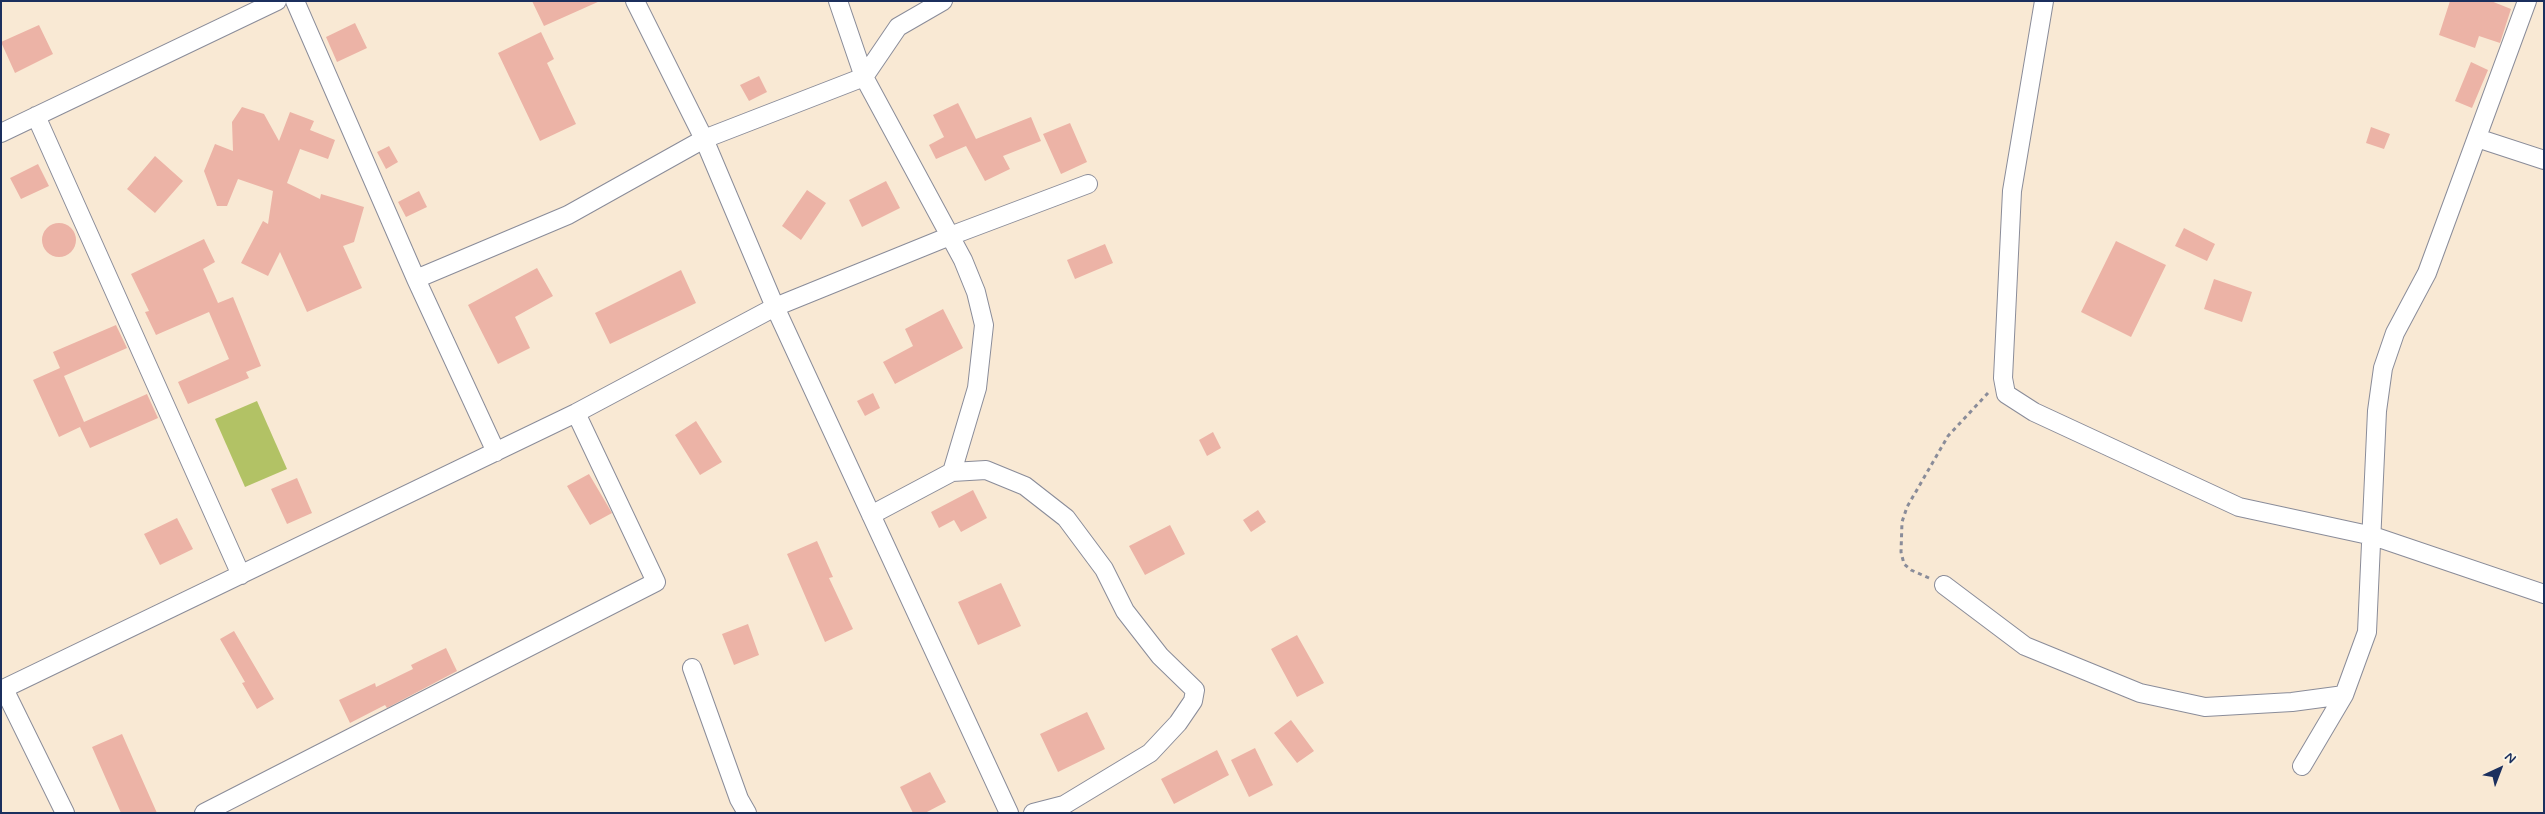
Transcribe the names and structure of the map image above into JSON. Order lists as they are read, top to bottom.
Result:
{
  "north": "top right"
}
